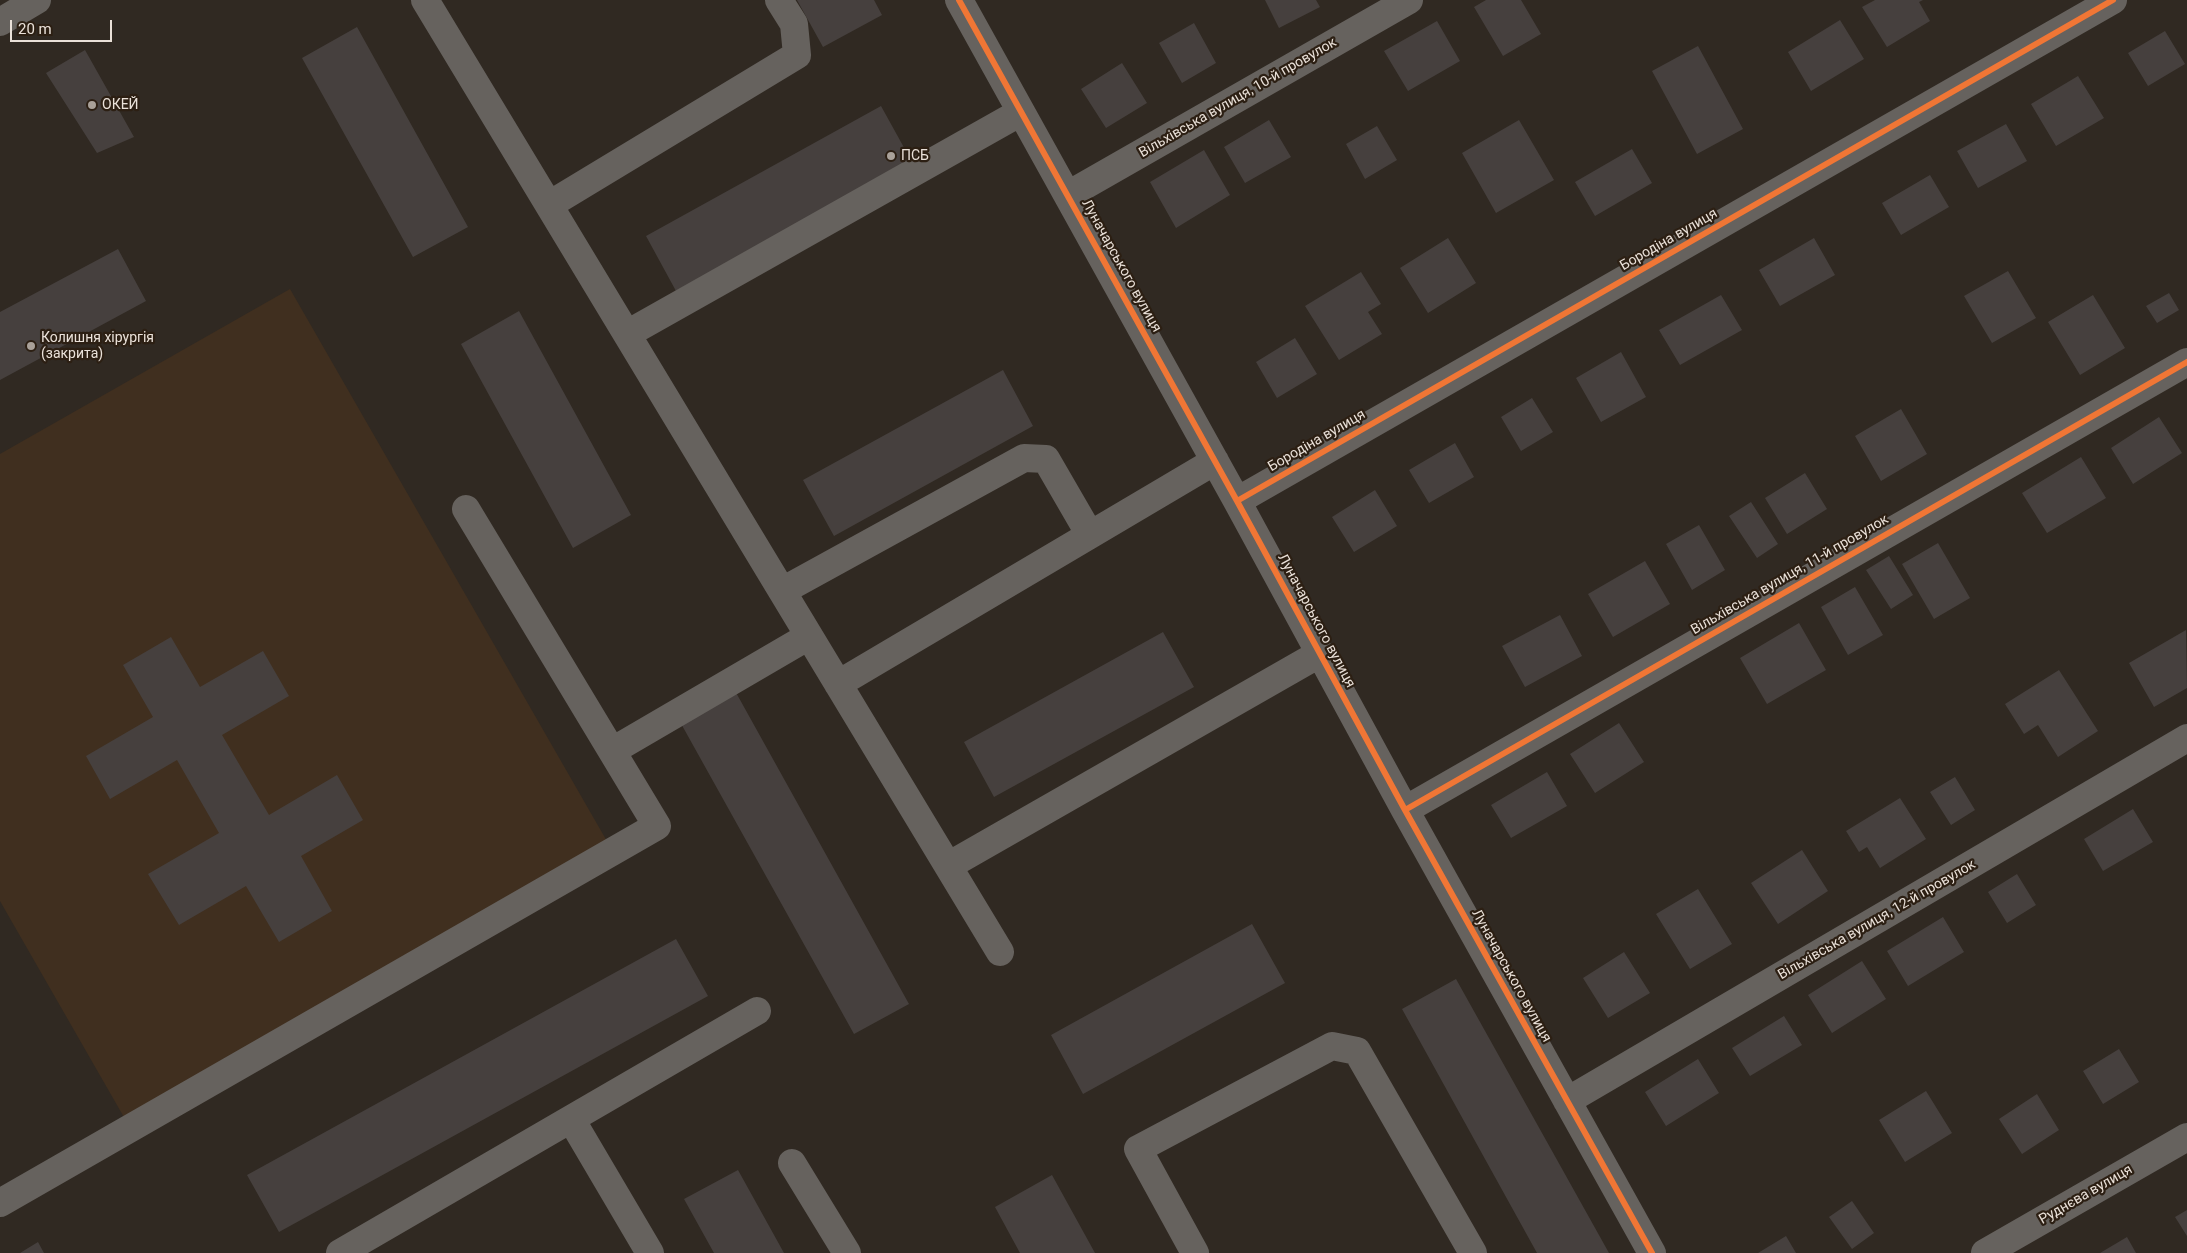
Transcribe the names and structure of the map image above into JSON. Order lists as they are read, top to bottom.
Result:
{
  "streets": {
    "street": [
      "Вільхівська вулиця, 10-й провулок",
      "Бородіна вулиця",
      "Луначарського вулиця",
      "Вільхівська вулиця, 11-й провулок",
      "Вільхівська вулиця, 12-й провулок",
      "Руднєва вулиця"
    ]
  },
  "crossings": [
    ["Вільхівська вулиця, 10-й провулок", "Луначарського вулиця"],
    ["Бородіна вулиця", "Луначарського вулиця"],
    ["Луначарського вулиця", "Вільхівська вулиця, 11-й провулок"],
    ["Луначарського вулиця", "Вільхівська вулиця, 12-й провулок"]
  ],
  "places": ["ОКЕЙ", "ПСБ", "Колишня хірургія (закрита)"],
  "scale_bar": "20 m"
}
